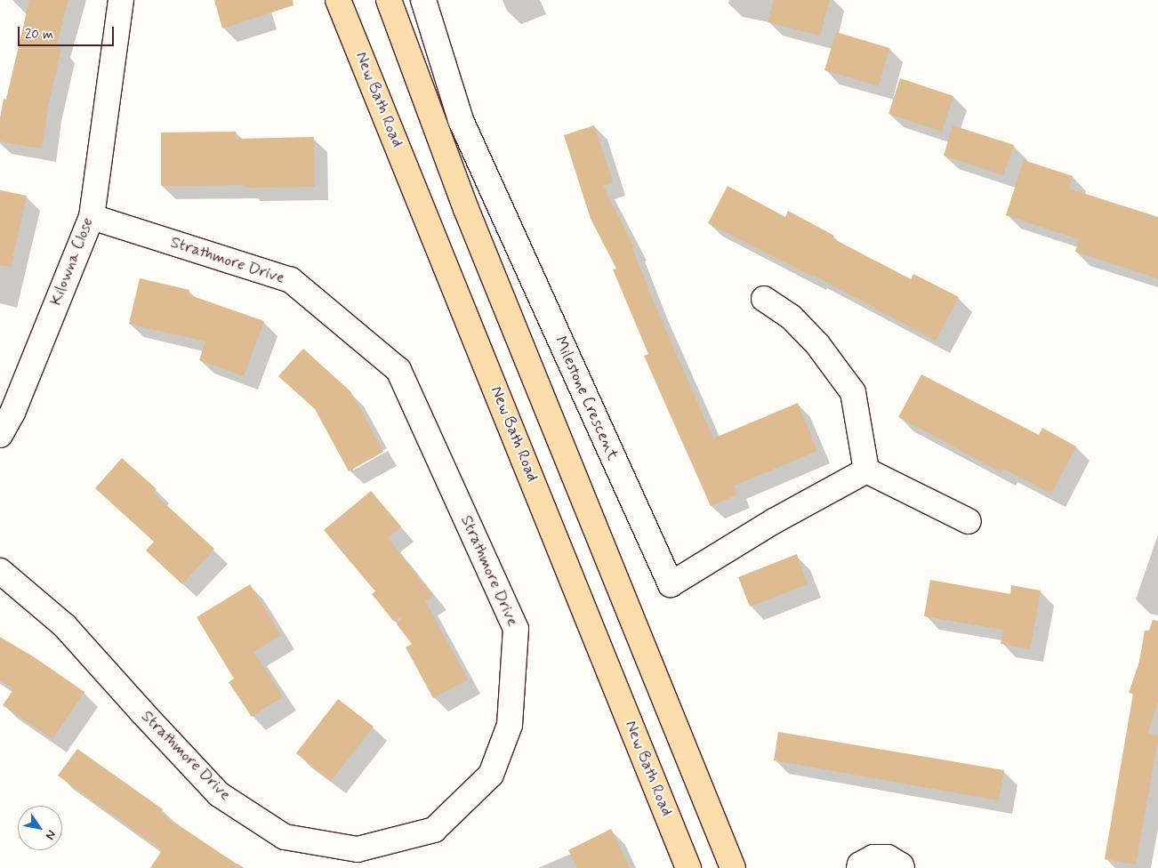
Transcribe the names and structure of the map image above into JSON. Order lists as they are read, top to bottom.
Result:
{
  "streets": {
    "main road": ["New Bath Road"],
    "street": ["Strathmore Drive", "Kilowna Close", "Milestone Crescent"]
  },
  "crossings": [
    ["Strathmore Drive", "Kilowna Close"]
  ],
  "scale_bar": "20 m",
  "north": "bottom right"
}
